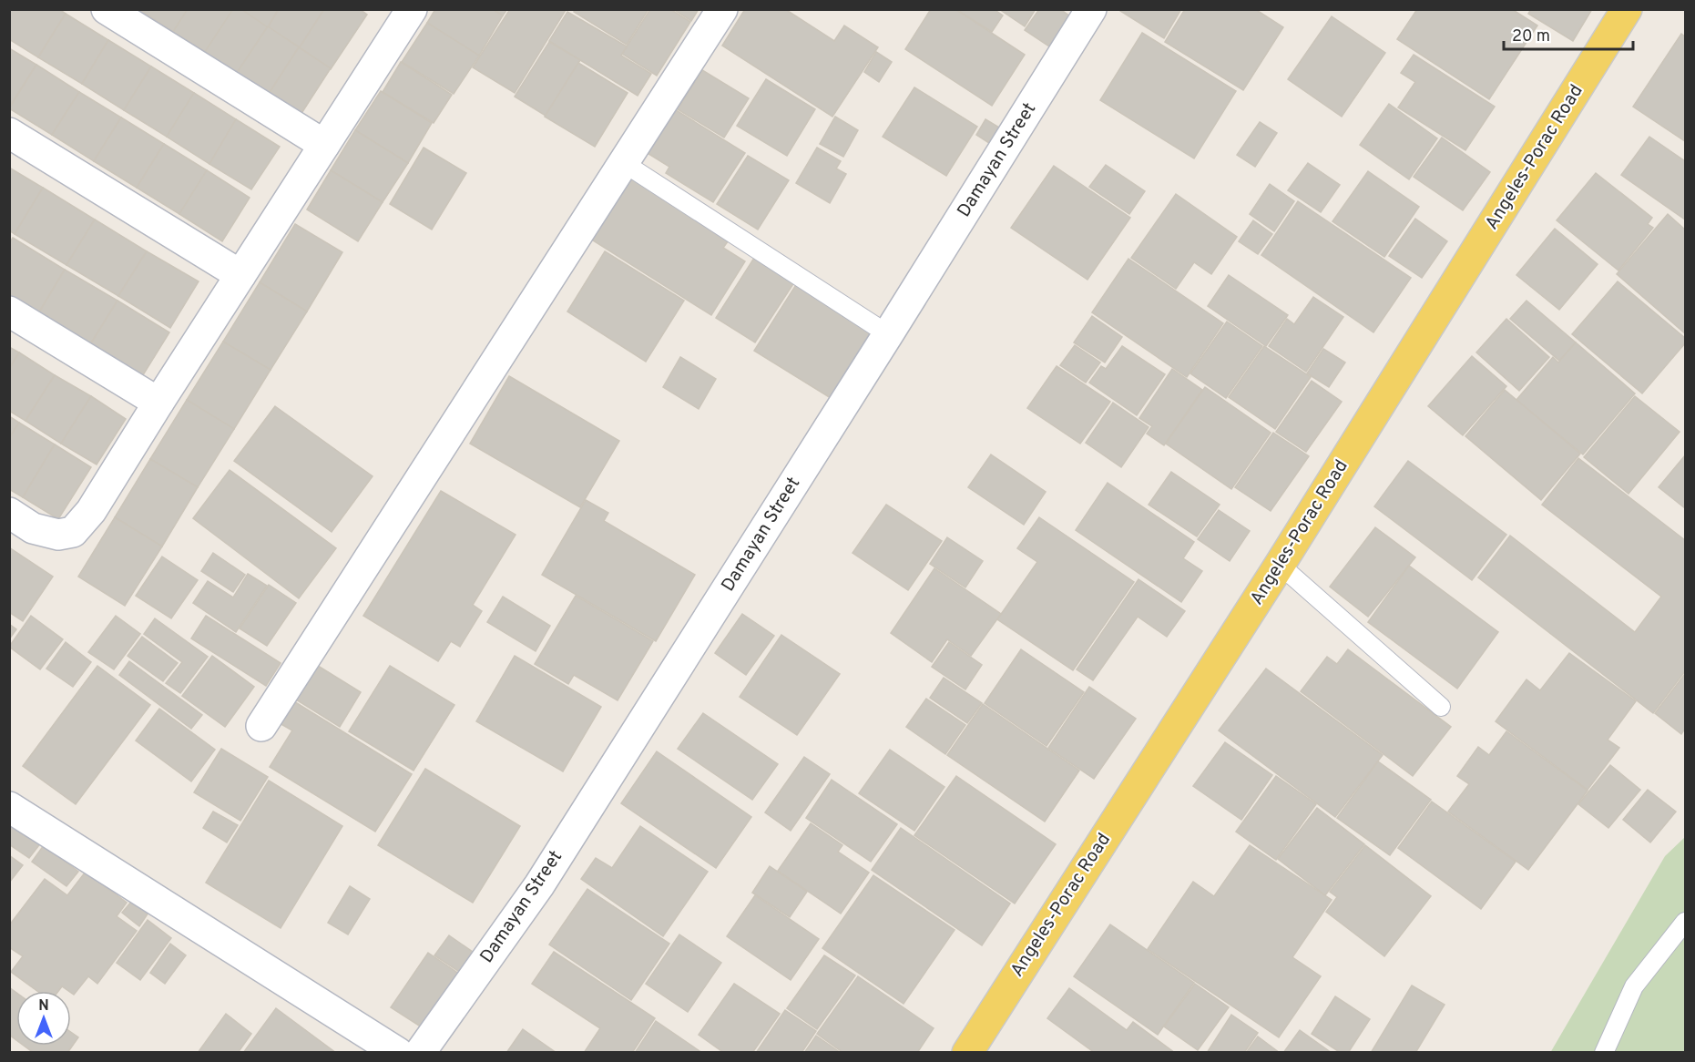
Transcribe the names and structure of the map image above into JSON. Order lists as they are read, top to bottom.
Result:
{
  "streets": {
    "main road": ["Angeles-Porac Road"],
    "street": ["Damayan Street"]
  },
  "scale_bar": "20 m",
  "north": "top"
}
